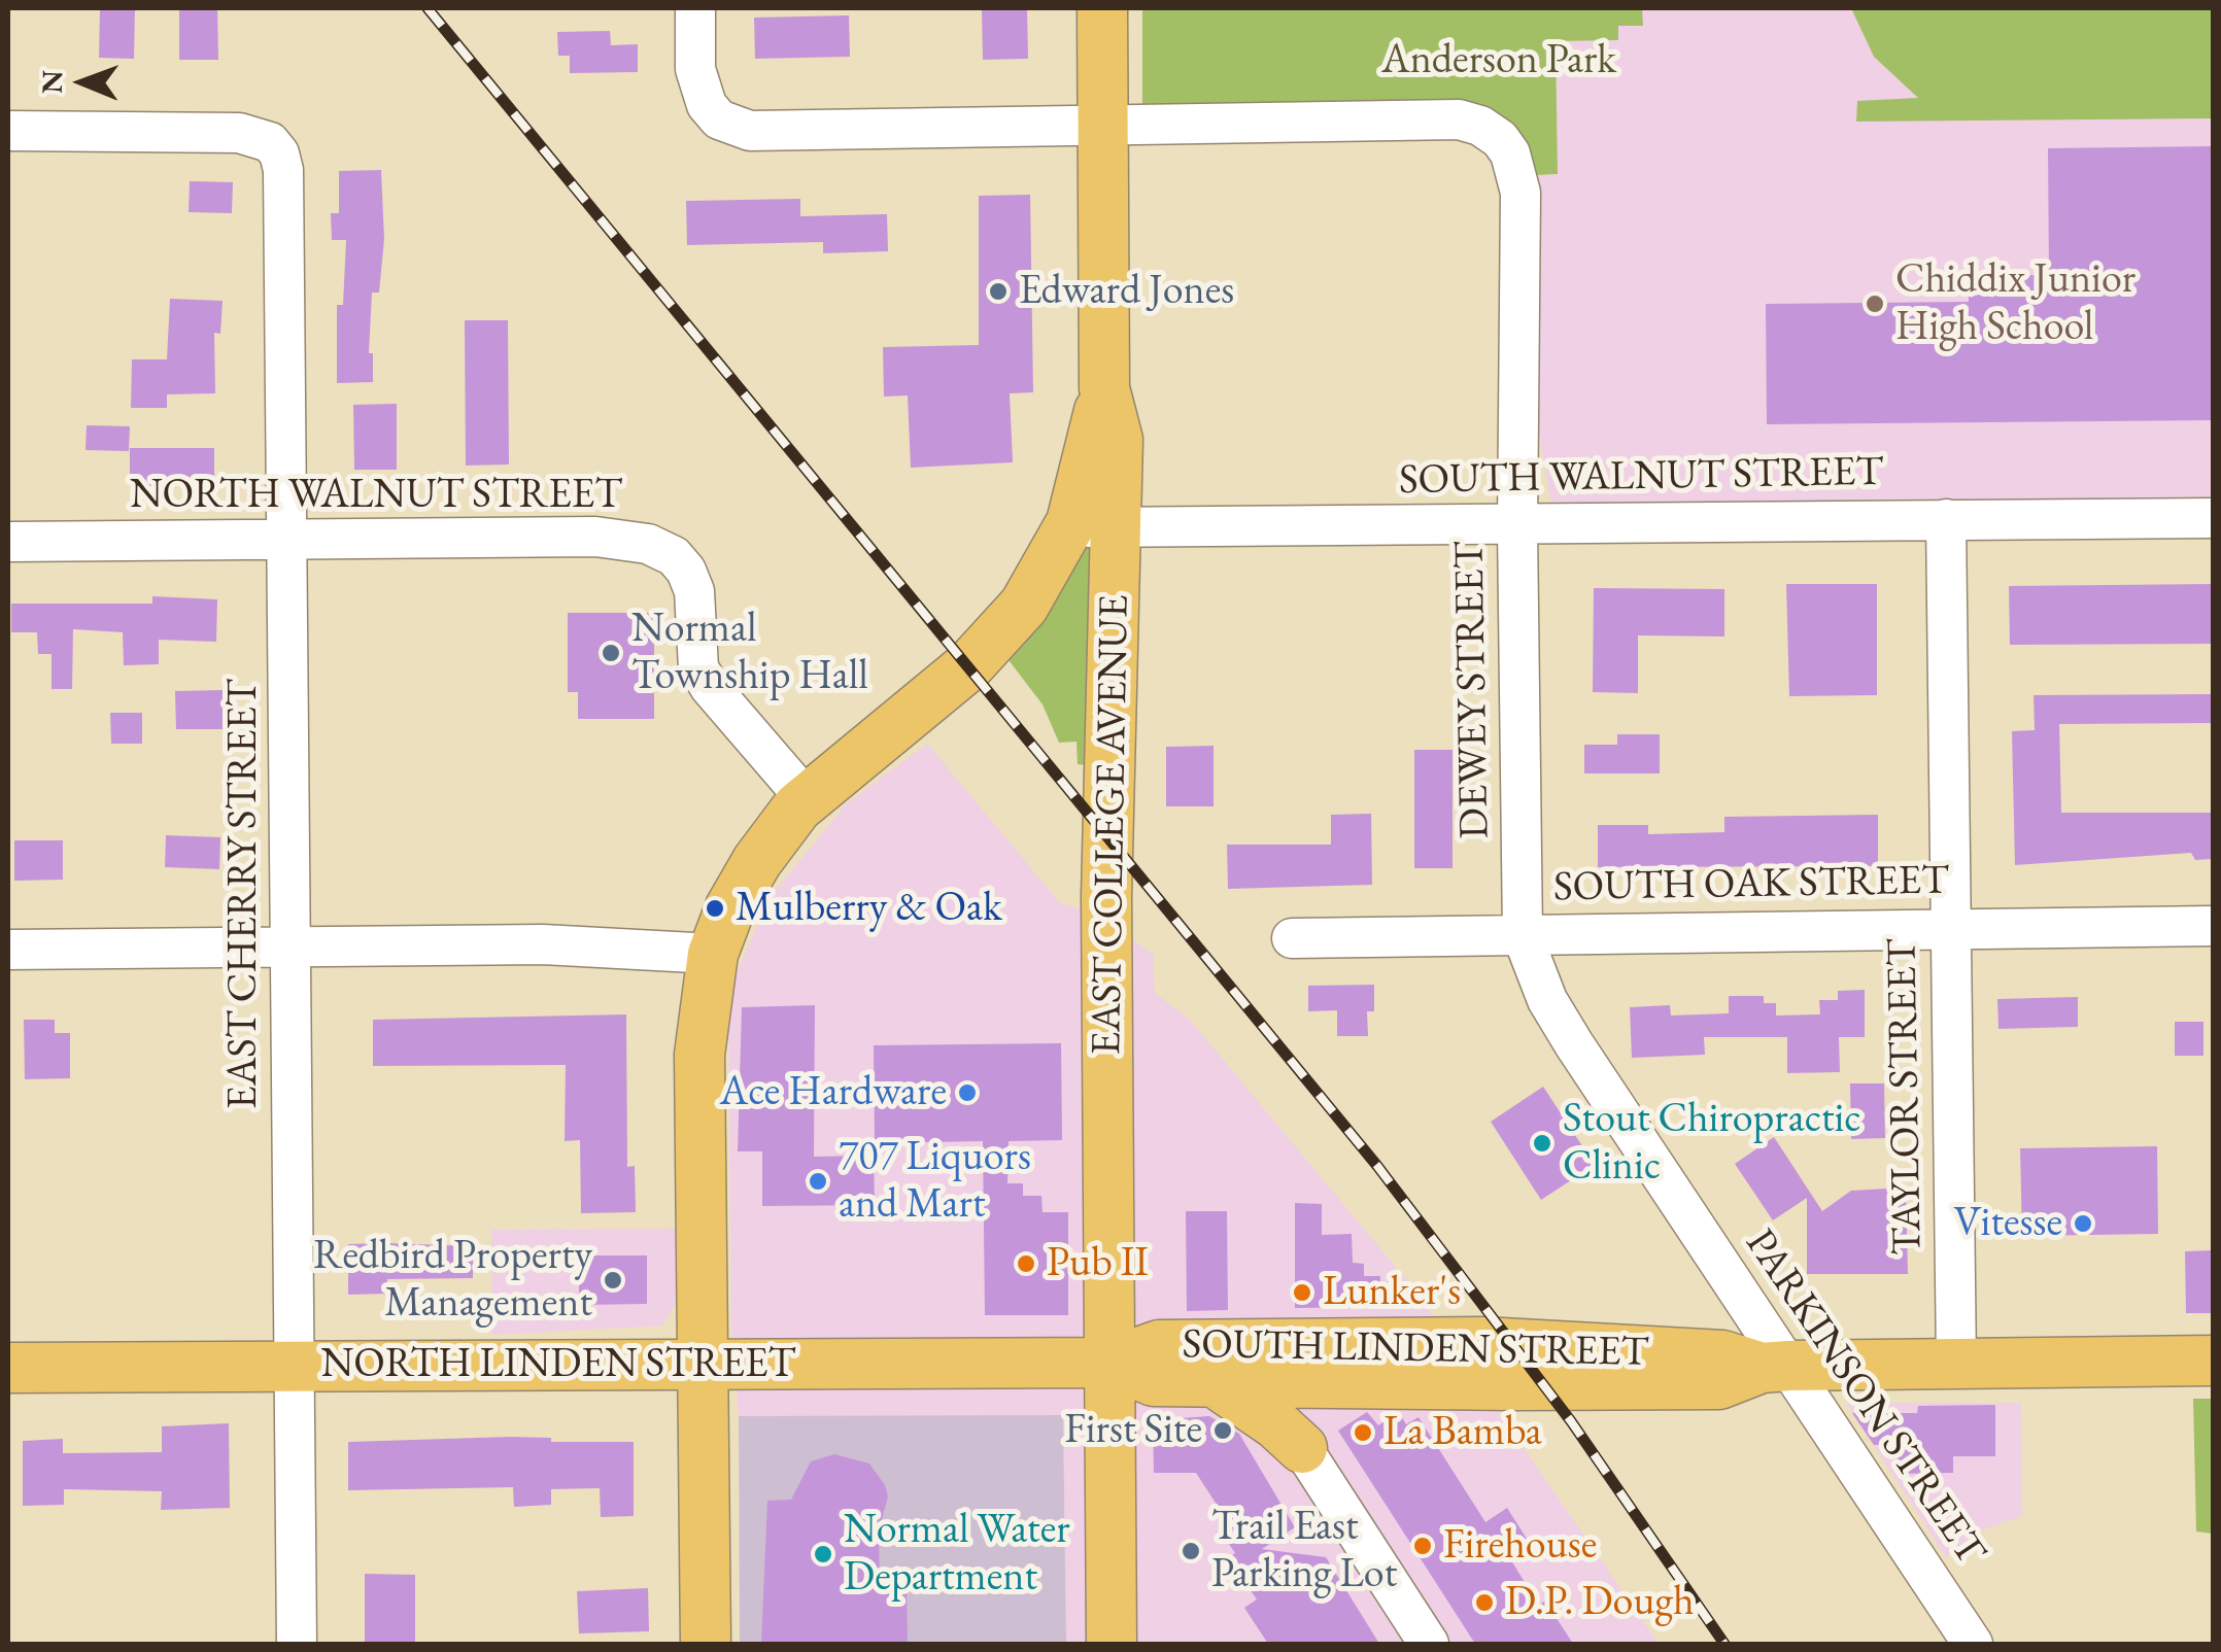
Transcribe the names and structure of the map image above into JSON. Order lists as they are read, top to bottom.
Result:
{
  "streets": {
    "main road": ["EAST COLLEGE AVENUE", "SOUTH LINDEN STREET", "NORTH LINDEN STREET"],
    "street": [
      "SOUTH WALNUT STREET",
      "NORTH WALNUT STREET",
      "DEWEY STREET",
      "SOUTH OAK STREET",
      "EAST CHERRY STREET",
      "TAYLOR STREET",
      "PARKINSON STREET"
    ]
  },
  "crossings": [
    ["SOUTH WALNUT STREET", "DEWEY STREET"],
    ["SOUTH WALNUT STREET", "EAST COLLEGE AVENUE"],
    ["SOUTH WALNUT STREET", "TAYLOR STREET"],
    ["NORTH WALNUT STREET", "EAST CHERRY STREET"],
    ["DEWEY STREET", "SOUTH OAK STREET"],
    ["DEWEY STREET", "PARKINSON STREET"],
    ["EAST COLLEGE AVENUE", "SOUTH LINDEN STREET"],
    ["EAST COLLEGE AVENUE", "NORTH LINDEN STREET"],
    ["SOUTH OAK STREET", "TAYLOR STREET"],
    ["SOUTH OAK STREET", "PARKINSON STREET"],
    ["EAST CHERRY STREET", "NORTH LINDEN STREET"],
    ["TAYLOR STREET", "SOUTH LINDEN STREET"],
    ["SOUTH LINDEN STREET", "NORTH LINDEN STREET"],
    ["SOUTH LINDEN STREET", "PARKINSON STREET"]
  ],
  "parks": ["Anderson Park"],
  "places": [
    "Edward Jones",
    "Chiddix Junior High School",
    "Normal Township Hall",
    "Mulberry & Oak",
    "Ace Hardware",
    "Stout Chiropractic Clinic",
    "707 Liquors and Mart",
    "Vitesse",
    "Pub II",
    "Redbird Property Management",
    "Lunker's",
    "First Site",
    "La Bamba",
    "Firehouse",
    "Trail East Parking Lot",
    "Normal Water Department",
    "D.P. Dough"
  ],
  "north": "left"
}
